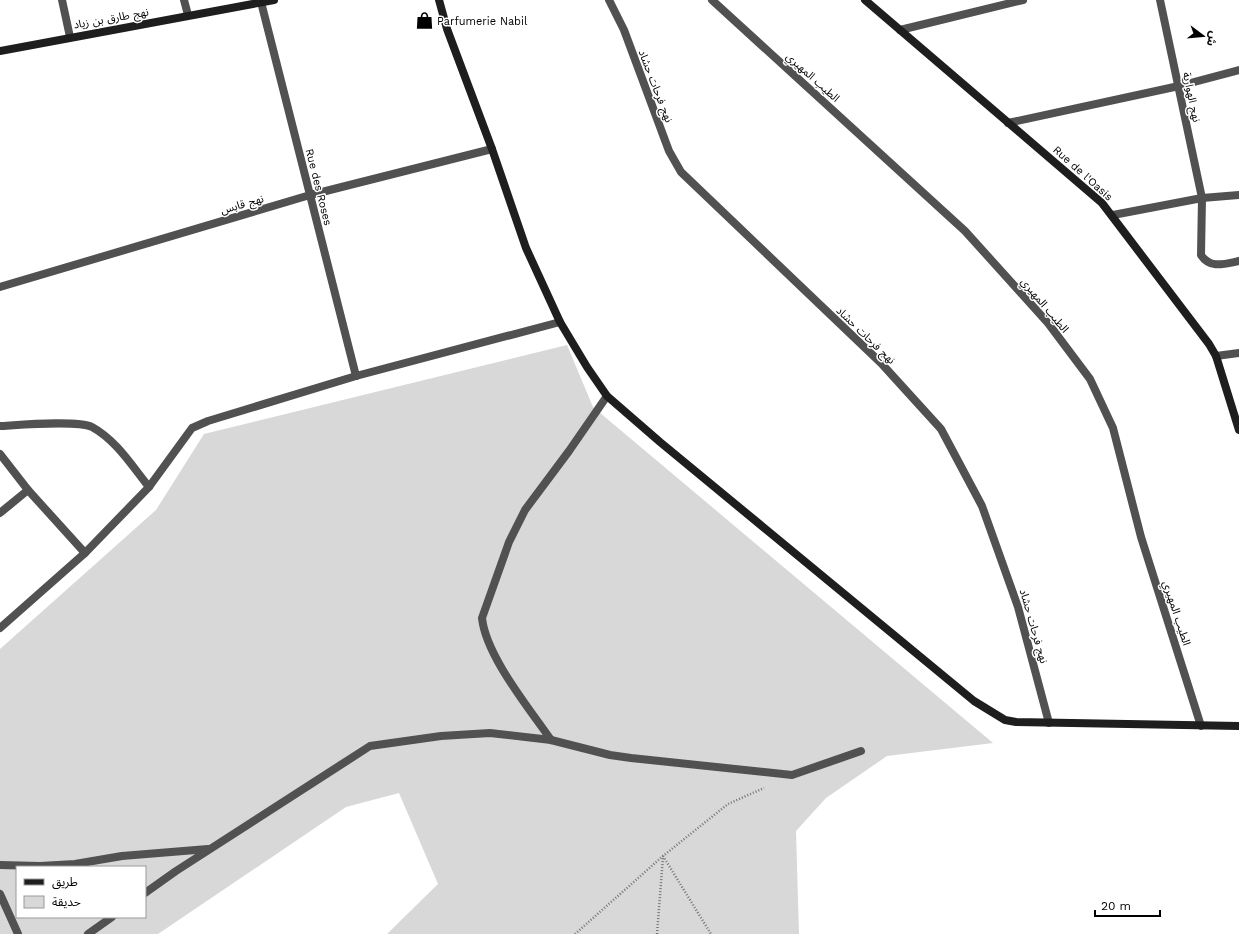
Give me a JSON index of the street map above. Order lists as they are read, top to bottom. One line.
{"streets":{"street":["نهج طارق بن زياد","الطيب المهيري","نهج فرحات حشاد","نهج الهوارية","Rue de l'Oasis","Rue des Roses","نهج قابس"]},"crossings":[["نهج طارق بن زياد","Rue des Roses"],["Rue des Roses","نهج قابس"]],"places":{"shop":["Parfumerie Nabil"]},"legend":["طريق","حديقة"],"scale_bar":"20 m","north":"right"}
